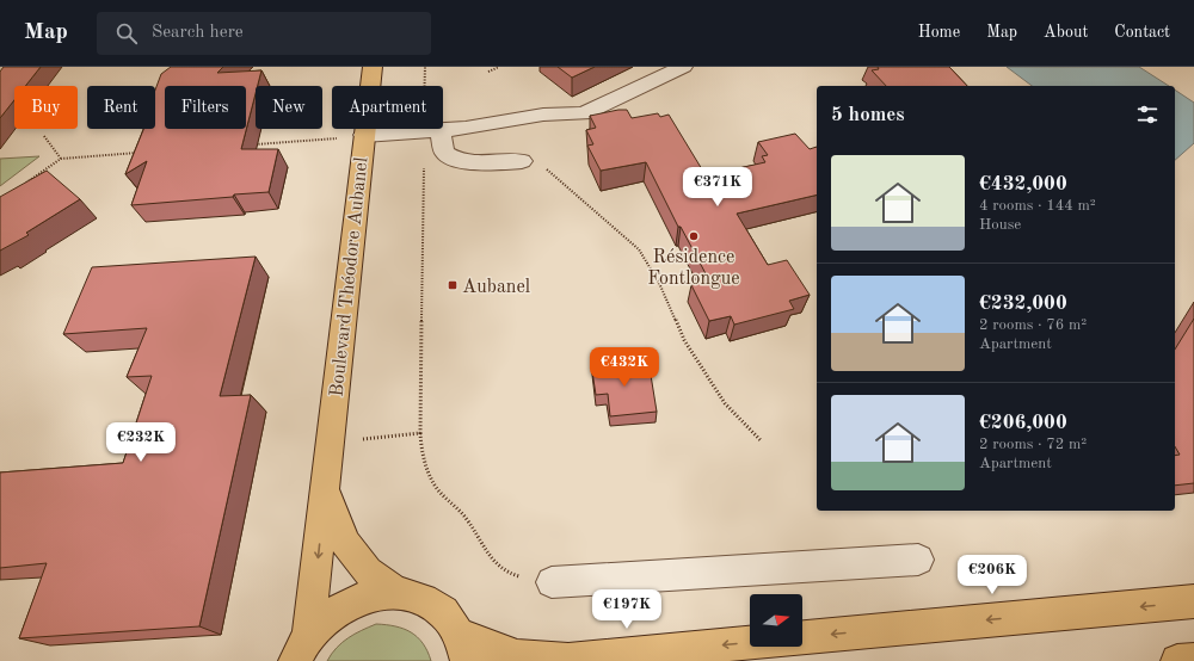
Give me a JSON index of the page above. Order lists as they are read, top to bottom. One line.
{"streets":{"main road":["Boulevard Théodore Aubanel"]},"places":{"other":["Résidence Fontlongue"],"transit":["Aubanel"]},"north":"right","page":{"header":"Map","search":"Search here","nav":["Home","Map","About","Contact"],"chip":["Buy","Rent","Filters","New","Apartment"],"heading":"5 homes","list":[{"name":"€432,000","note":"4 rooms · 144 m² · House"},{"name":"€232,000","note":"2 rooms · 76 m² · Apartment"},{"name":"€206,000","note":"2 rooms · 72 m² · Apartment"}],"price":["€371K","€432K","€232K","€206K","€197K"]}}
